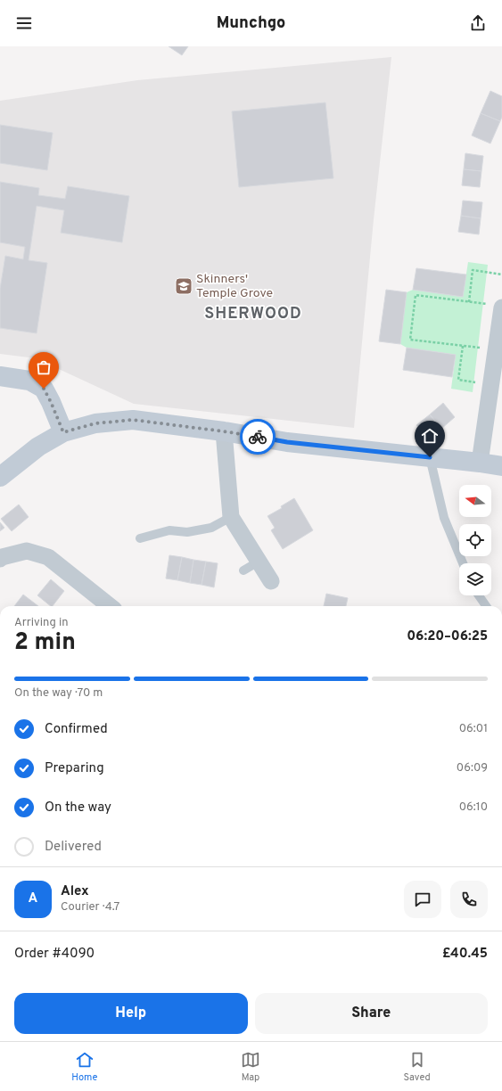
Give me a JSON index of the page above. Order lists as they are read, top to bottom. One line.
{"districts":["SHERWOOD"],"places":{"school or university":["Skinners' Temple Grove"]},"north":"left","page":{"header":"Munchgo","heading":["2 min","Arriving in","06:20–06:25"],"panel":["Alex","Courier · 4.7","Order #4090","£40.45"],"bar":"On the way · 70 m","list":[["Confirmed","06:01"],["Preparing","06:09"],["On the way","06:10"],"Delivered"],"round":"A","buttons":["Help","Share"],"tabs":["Home","Map","Saved"]}}
